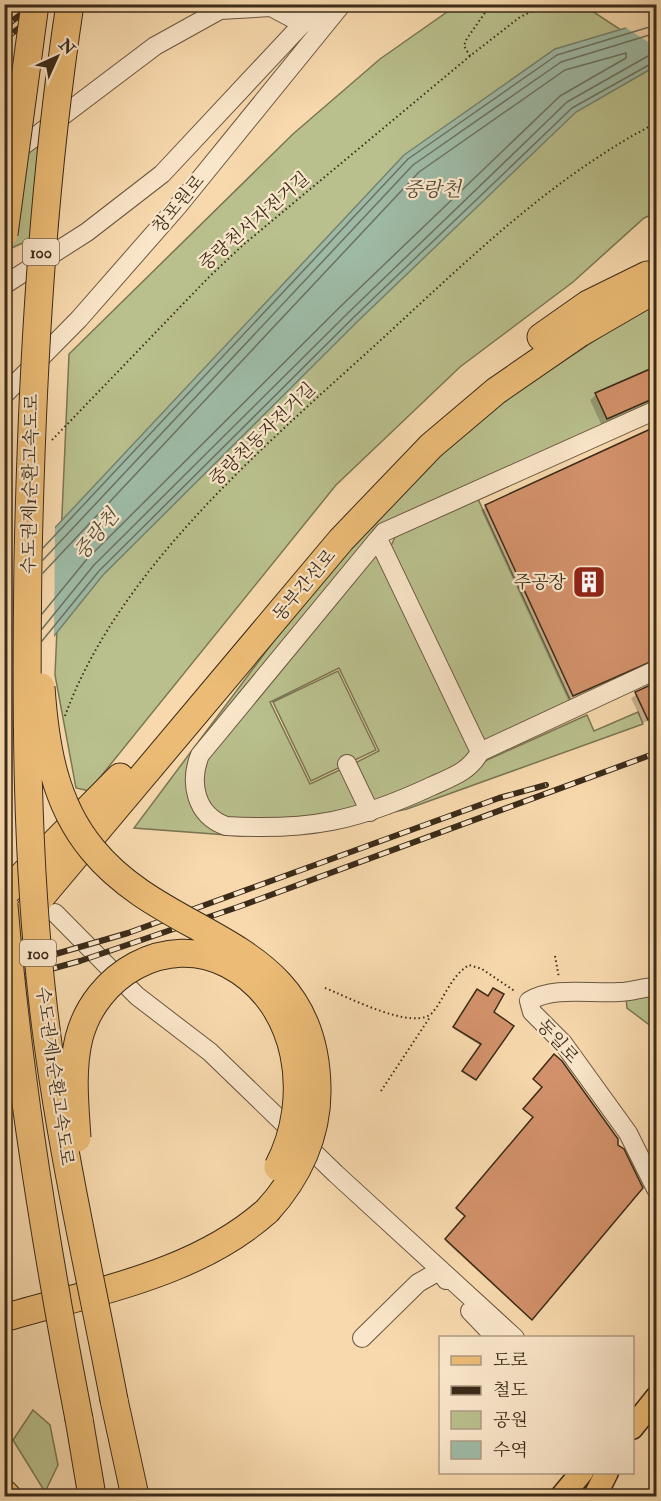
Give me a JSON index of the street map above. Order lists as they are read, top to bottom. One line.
{"streets":{"highway":["100","수도권제1순환고속도로","동부간선로"],"street":["창포원로","동일로"],"path":["중랑천서자전거길","중랑천동자전거길"]},"water":["중랑천"],"places":{"building":["주공장"]},"legend":["도로","철도","공원","수역"],"north":"top right"}
